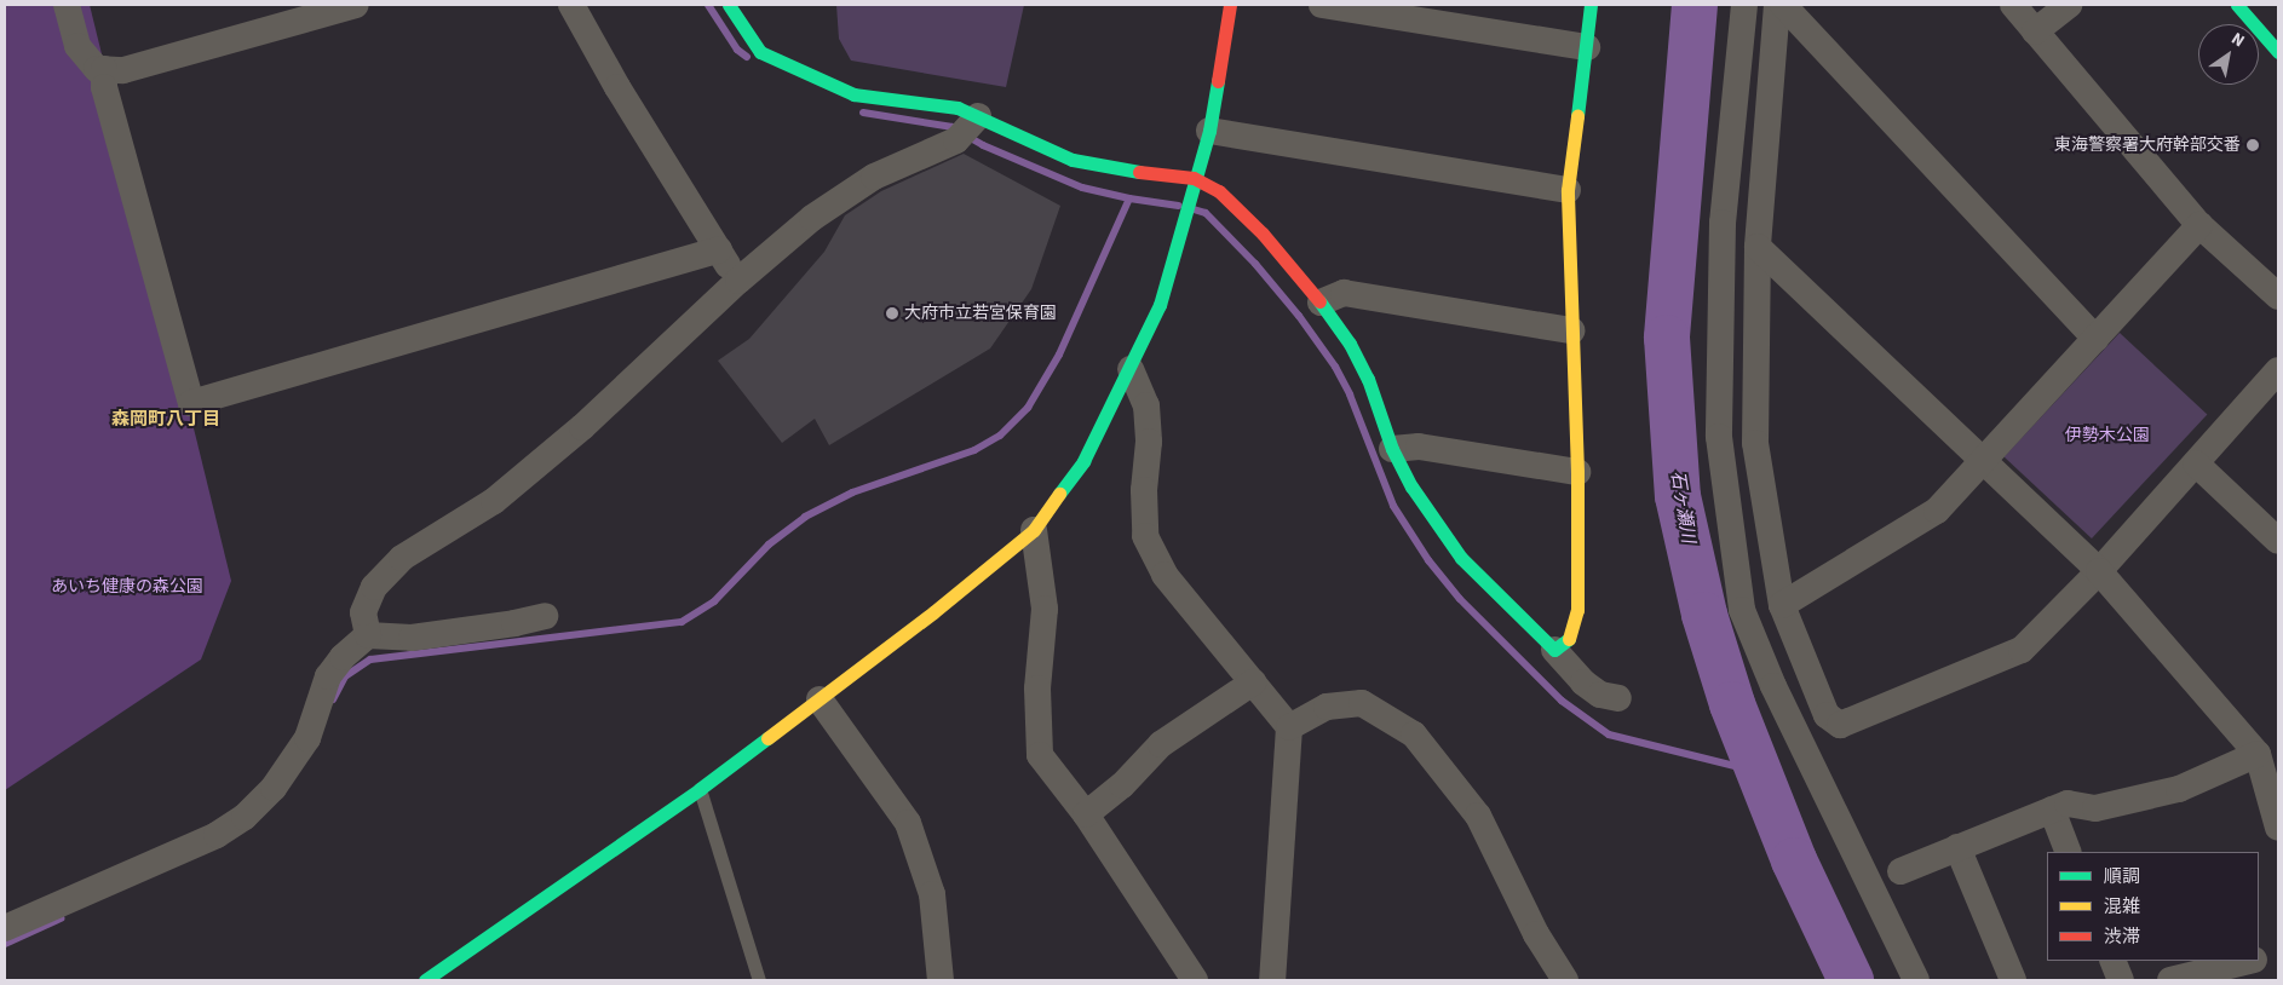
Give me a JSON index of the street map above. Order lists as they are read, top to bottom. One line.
{"districts":["森岡町八丁目"],"water":["石ヶ瀬川"],"parks":["伊勢木公園","あいち健康の森公園"],"places":["東海警察署大府幹部交番","大府市立若宮保育園"],"legend":["順調","混雑","渋滞"],"north":"top right"}
